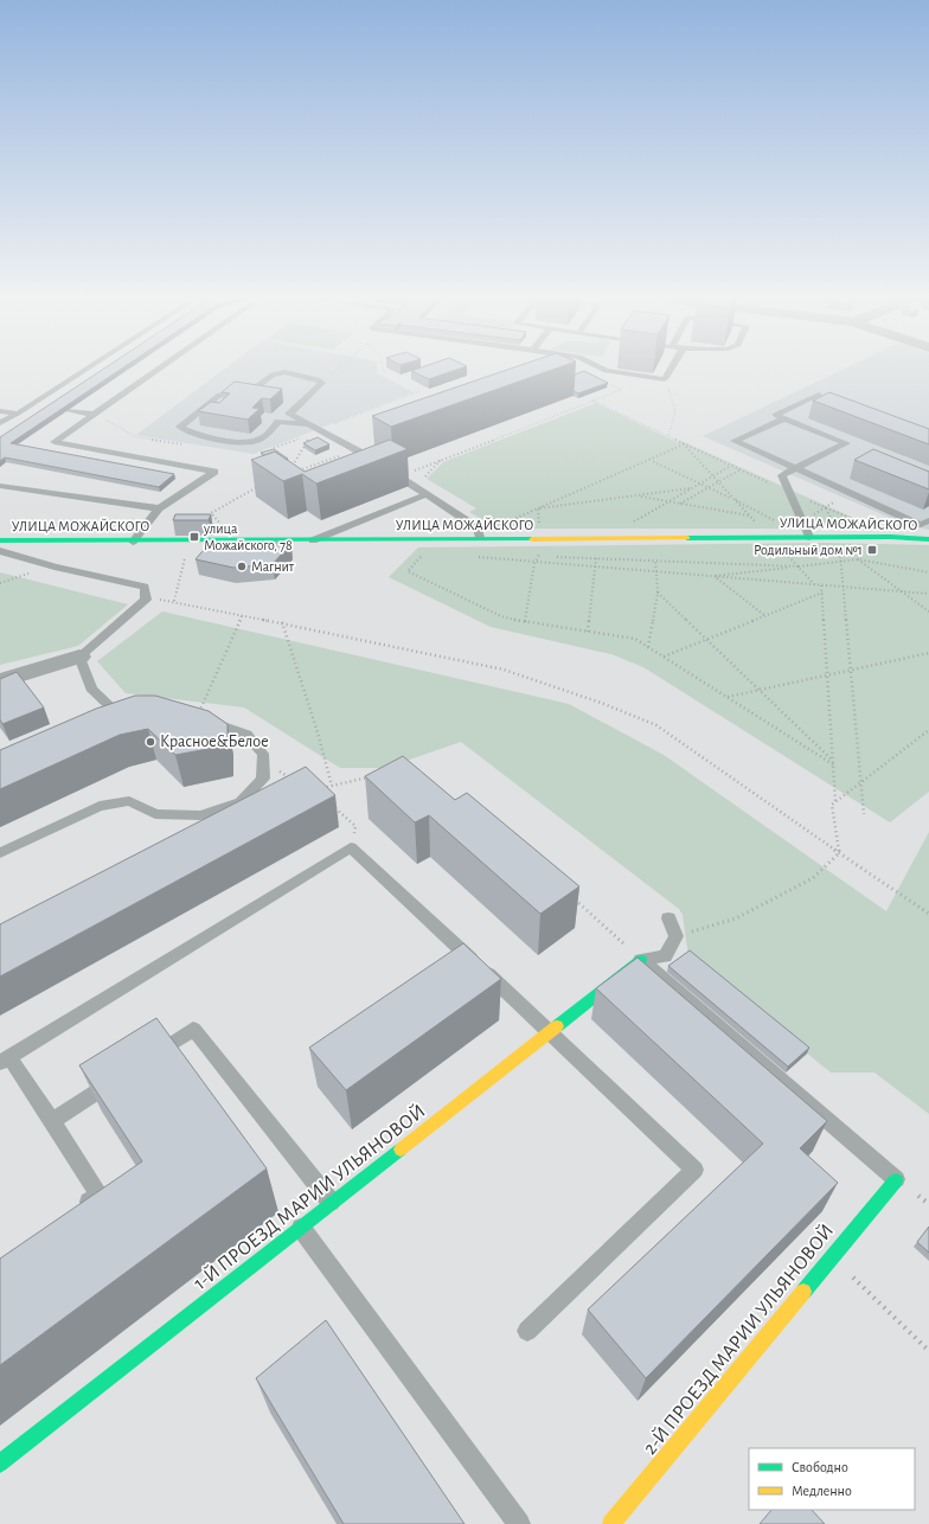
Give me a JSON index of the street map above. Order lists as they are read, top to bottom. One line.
{"streets":{"main road":["УЛИЦА МОЖАЙСКОГО","1-Й ПРОЕЗД МАРИИ УЛЬЯНОВОЙ","2-Й ПРОЕЗД МАРИИ УЛЬЯНОВОЙ"]},"places":{"transit":["улица Можайского, 78","Родильный дом №1"],"other":["Магнит","Красное&Белое"]},"legend":["Свободно","Медленно"]}
